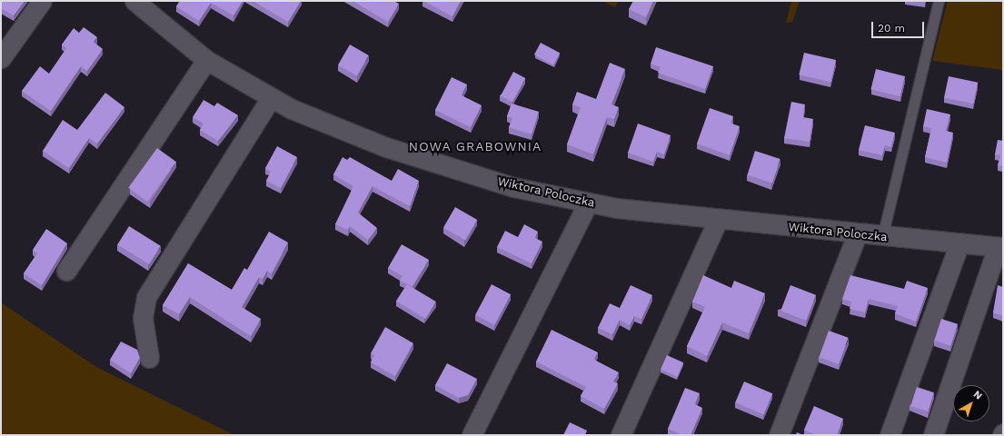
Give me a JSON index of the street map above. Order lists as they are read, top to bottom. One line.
{"streets":{"street":["Wiktora Poloczka"]},"districts":["NOWA GRABOWNIA"],"scale_bar":"20 m","north":"top right"}
